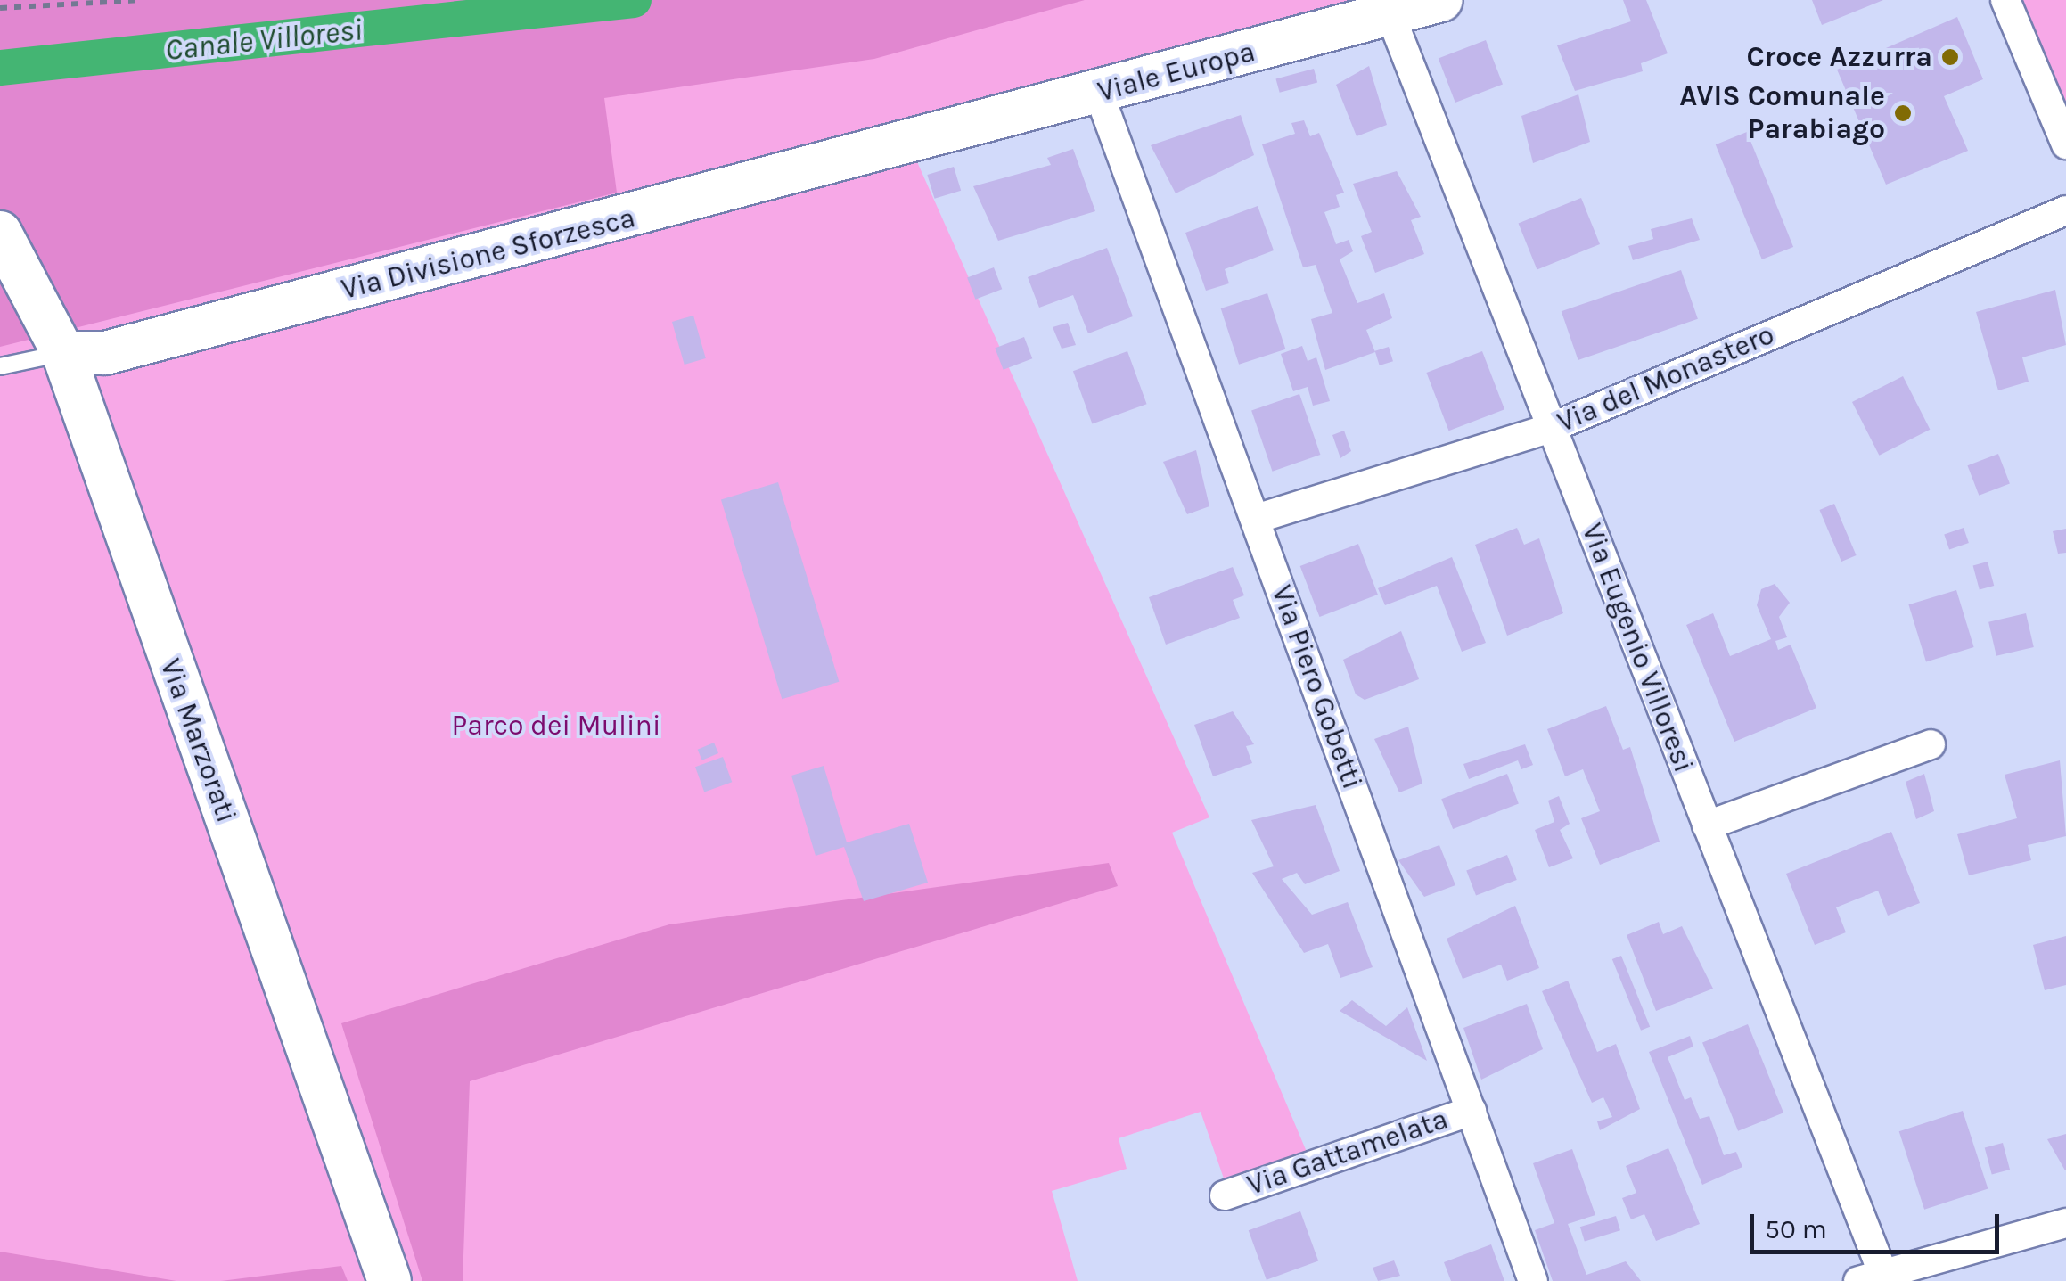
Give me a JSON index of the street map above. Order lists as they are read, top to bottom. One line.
{"streets":{"street":["Viale Europa","Via Divisione Sforzesca","Via del Monastero","Via Eugenio Villoresi","Via Piero Gobetti","Via Marzorati","Via Gattamelata"]},"crossings":[["Viale Europa","Via Divisione Sforzesca"],["Viale Europa","Via Eugenio Villoresi"],["Viale Europa","Via Piero Gobetti"],["Via Divisione Sforzesca","Via Marzorati"],["Via del Monastero","Via Eugenio Villoresi"],["Via del Monastero","Via Piero Gobetti"],["Via Piero Gobetti","Via Gattamelata"]],"water":["Canale Villoresi"],"parks":["Parco dei Mulini"],"places":["Croce Azzurra","AVIS Comunale Parabiago"],"scale_bar":"50 m"}
